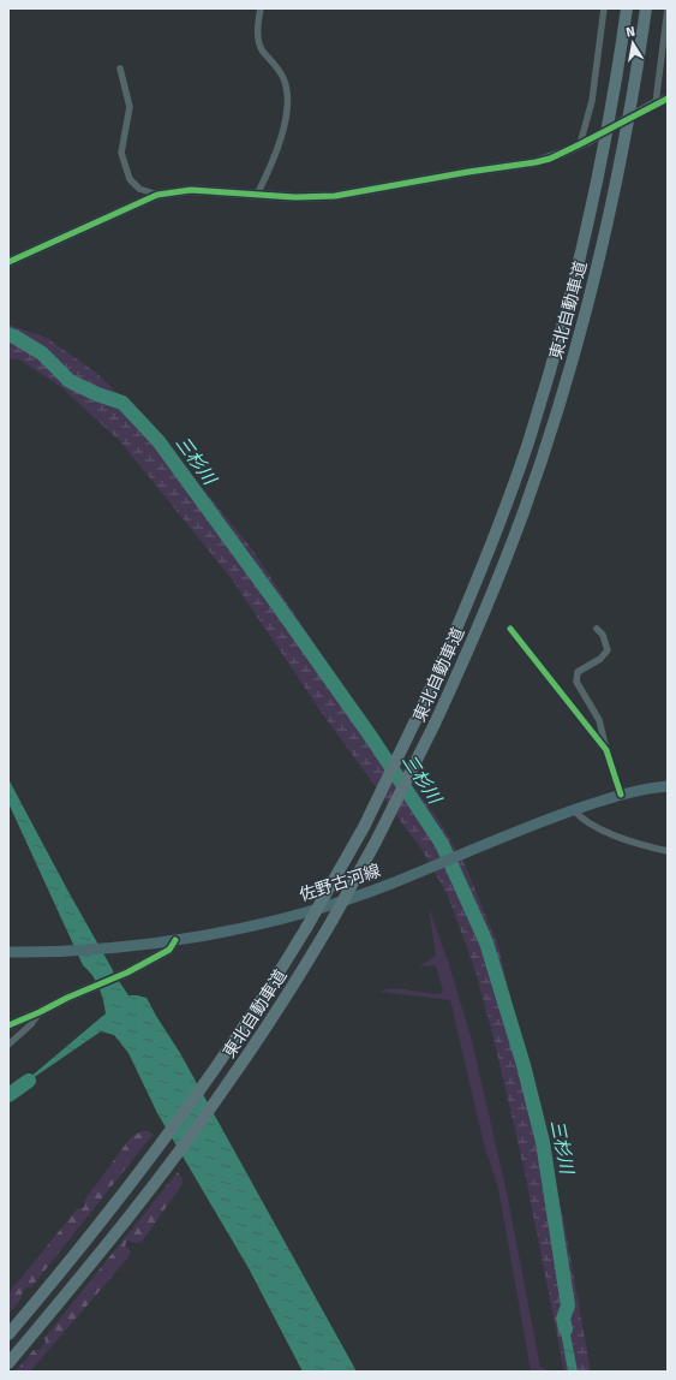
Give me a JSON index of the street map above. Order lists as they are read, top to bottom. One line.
{"streets":{"highway":["東北自動車道"],"main road":["佐野古河線"]},"water":["三杉川"],"north":"top"}
